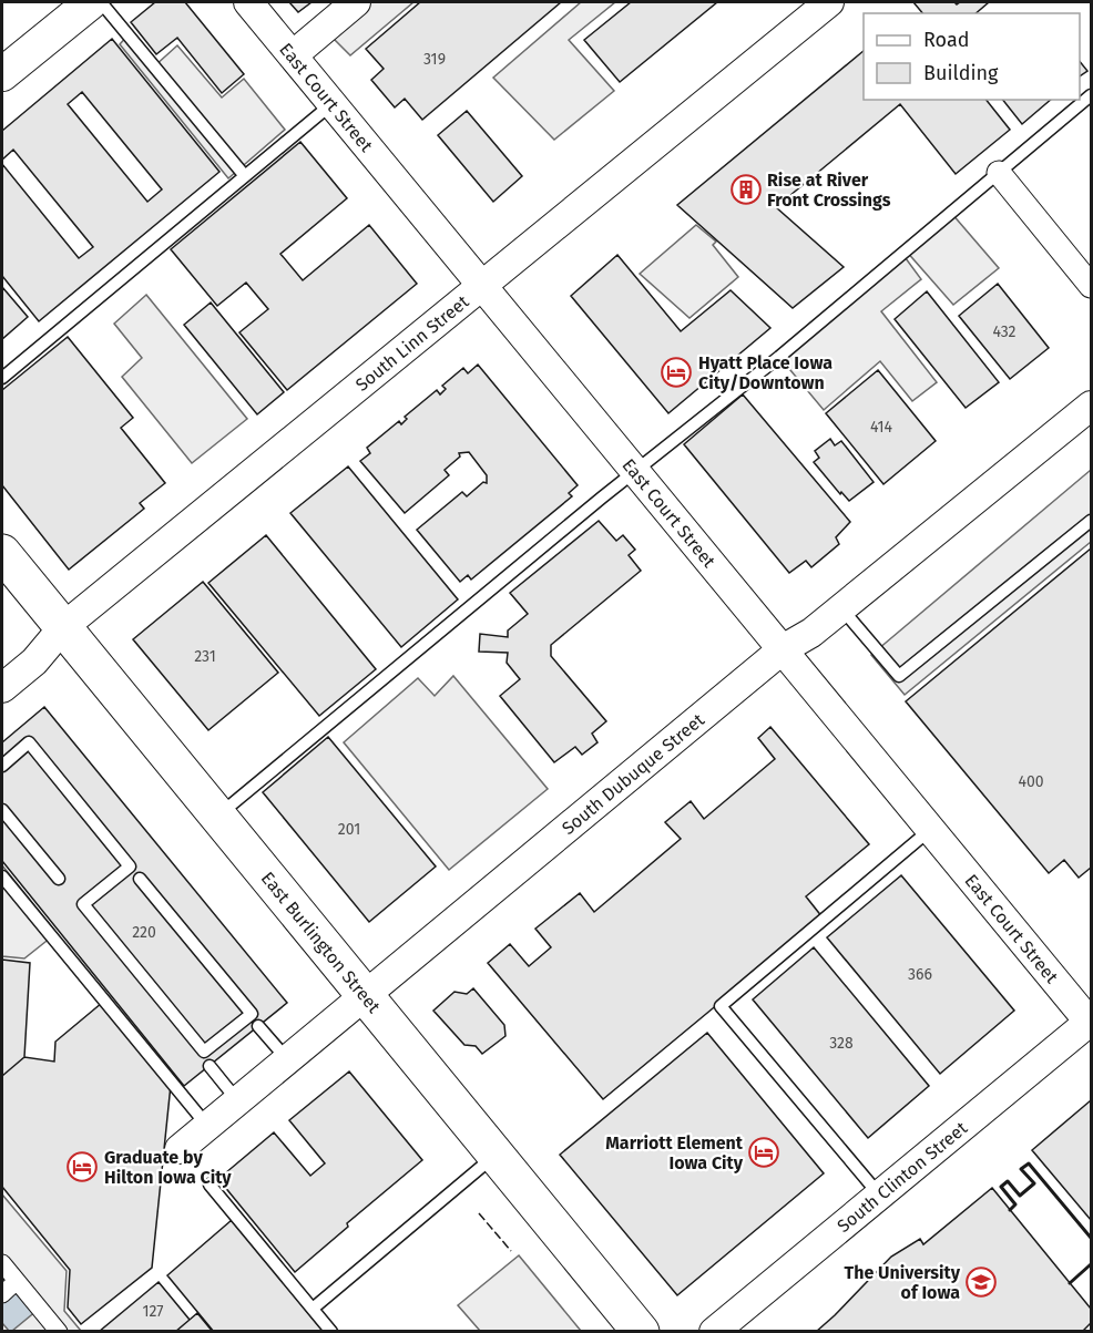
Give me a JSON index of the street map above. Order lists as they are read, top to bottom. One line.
{"streets":{"main road":["East Burlington Street"],"street":["East Court Street","South Linn Street","South Dubuque Street","South Clinton Street"]},"crossings":[["East Court Street","South Linn Street"],["East Court Street","South Dubuque Street"],["East Court Street","South Clinton Street"],["South Linn Street","East Burlington Street"],["South Dubuque Street","East Burlington Street"]],"places":{"building":["Rise at River Front Crossings"],"hotel":["Hyatt Place Iowa City/Downtown","Marriott Element Iowa City","Graduate by Hilton Iowa City"],"school or university":["The University of Iowa"]},"house_numbers":["319","432","414","231","400","201","220","366","328","127"],"legend":["Road","Building"]}
